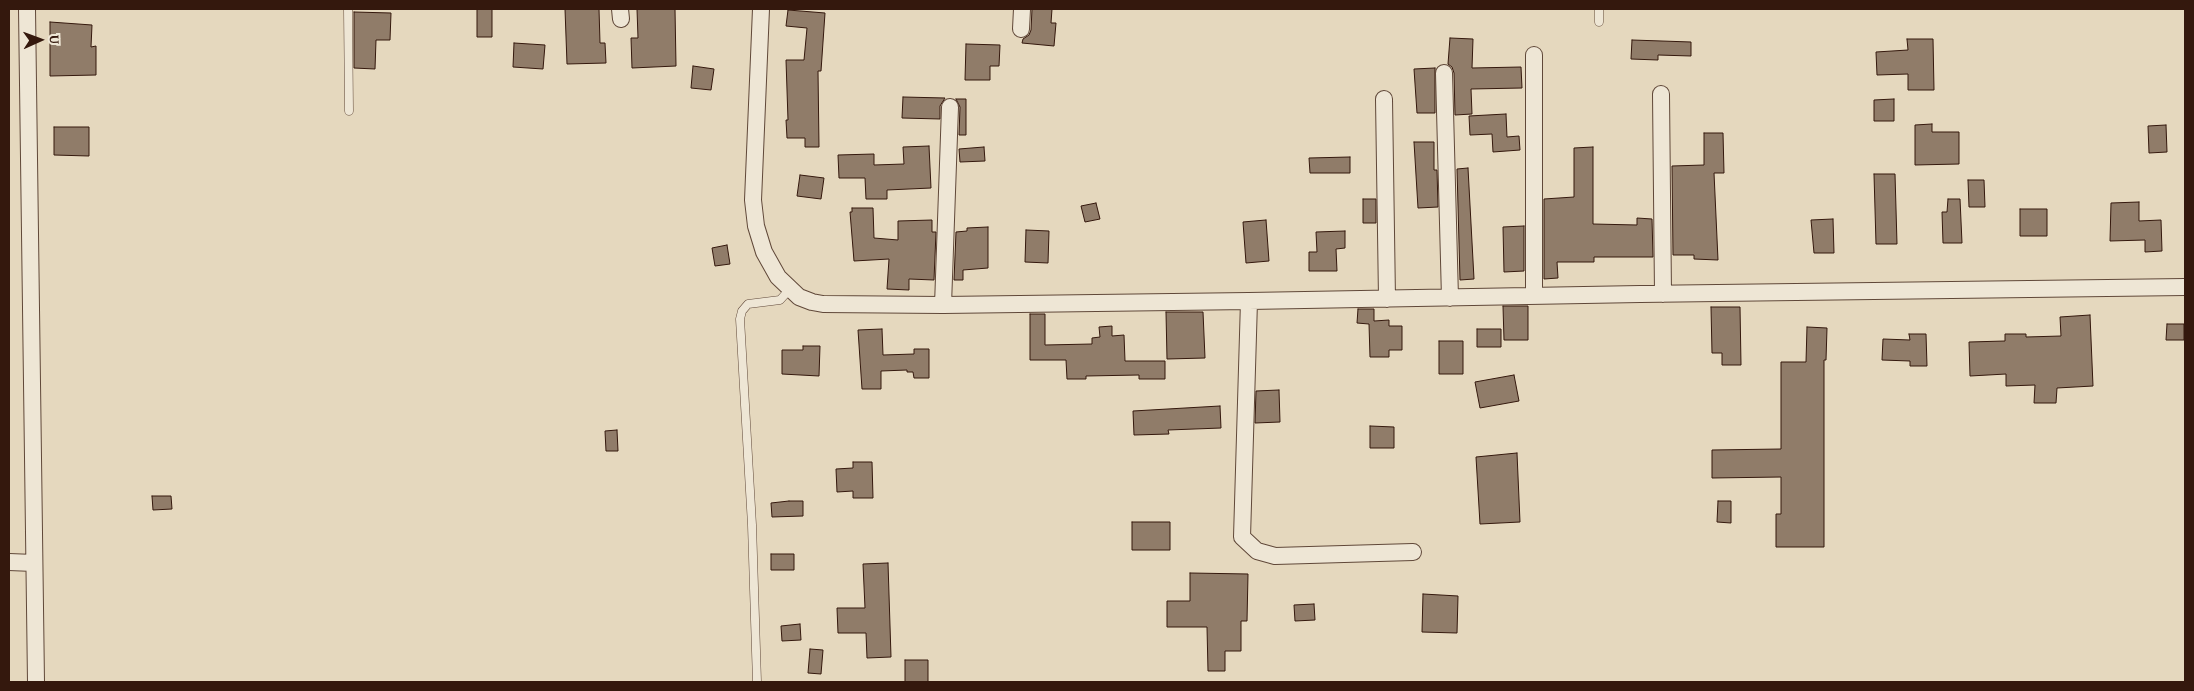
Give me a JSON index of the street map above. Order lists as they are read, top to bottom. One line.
{"north":"right"}
